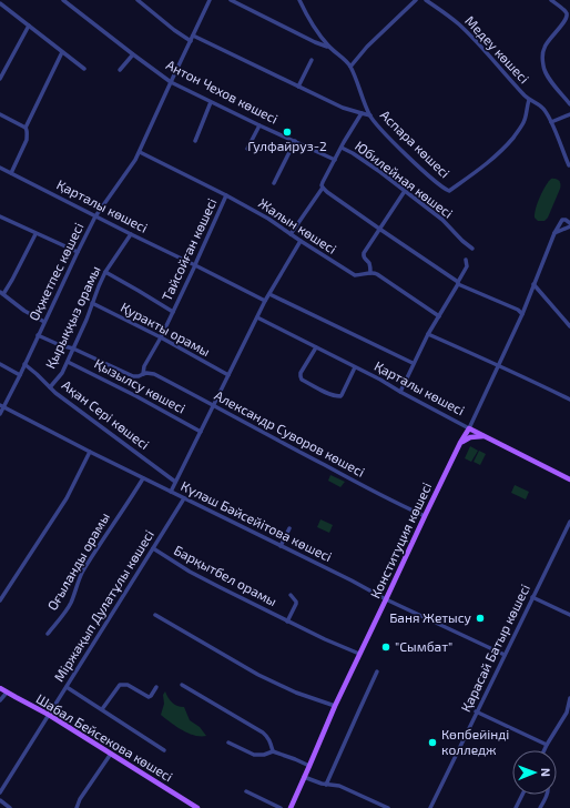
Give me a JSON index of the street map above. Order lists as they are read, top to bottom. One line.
{"streets":{"main road":["Қарталы көшесі","Конституция көшесі","Шабал Бейсекова көшесі"],"street":["Медеу көшесі","Антон Чехов көшесі","Аспара көшесі","Юбилейная көшесі","Жалын көшесі","Тайсойған көшесі","Оқжетпес көшесі","Қырыққыз орамы","Қуракты орамы","Қызылсу көшесі","Ақан Сері көшесі","Александр Суворов көшесі","Күләш Бәйсейітова көшесі","Оғыланды орамы","Барқытбел орамы","Міржақып Дулатұлы көшесі","Қарасай Батыр көшесі"]},"crossings":[["Медеу көшесі","Аспара көшесі"],["Антон Чехов көшесі","Оқжетпес көшесі"],["Қарталы көшесі","Тайсойған көшесі"],["Қарталы көшесі","Оқжетпес көшесі"],["Қарталы көшесі","Қырыққыз орамы"],["Қарталы көшесі","Конституция көшесі"],["Жалын көшесі","Тайсойған көшесі"],["Жалын көшесі","Оқжетпес көшесі"],["Тайсойған көшесі","Қырыққыз орамы"],["Тайсойған көшесі","Қуракты орамы"],["Тайсойған көшесі","Александр Суворов көшесі"],["Оқжетпес көшесі","Ақан Сері көшесі"],["Оқжетпес көшесі","Александр Суворов көшесі"],["Оқжетпес көшесі","Күләш Бәйсейітова көшесі"],["Қырыққыз орамы","Қуракты орамы"],["Қырыққыз орамы","Қызылсу көшесі"],["Қырыққыз орамы","Ақан Сері көшесі"],["Қырыққыз орамы","Александр Суворов көшесі"],["Александр Суворов көшесі","Конституция көшесі"],["Күләш Бәйсейітова көшесі","Конституция көшесі"],["Күләш Бәйсейітова көшесі","Оғыланды орамы"],["Күләш Бәйсейітова көшесі","Міржақып Дулатұлы көшесі"],["Күләш Бәйсейітова көшесі","Қарасай Батыр көшесі"],["Конституция көшесі","Барқытбел орамы"],["Барқытбел орамы","Міржақып Дулатұлы көшесі"],["Міржақып Дулатұлы көшесі","Шабал Бейсекова көшесі"]],"places":["Гулфайруз-2","Баня Жетысу","\"Сымбат\"","Көпбейінді колледж"],"north":"right"}
